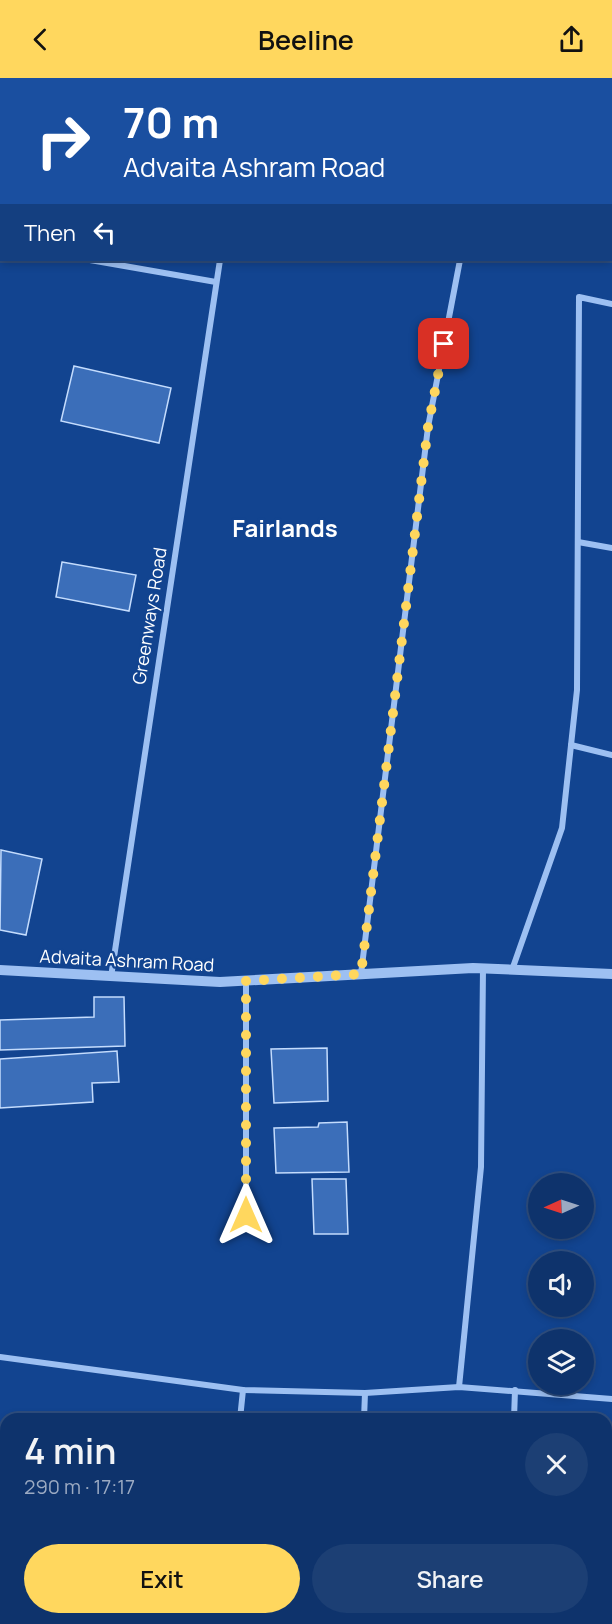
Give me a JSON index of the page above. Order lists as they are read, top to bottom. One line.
{"streets":{"street":["Greenways Road","Advaita Ashram Road"]},"crossings":[["Greenways Road","Advaita Ashram Road"]],"districts":["Fairlands"],"north":"left","page":{"header":"Beeline","turn":["70 m","Advaita Ashram Road"],"then":"Then","heading":["4 min","290 m · 17:17"],"buttons":["Exit","Share"]}}
